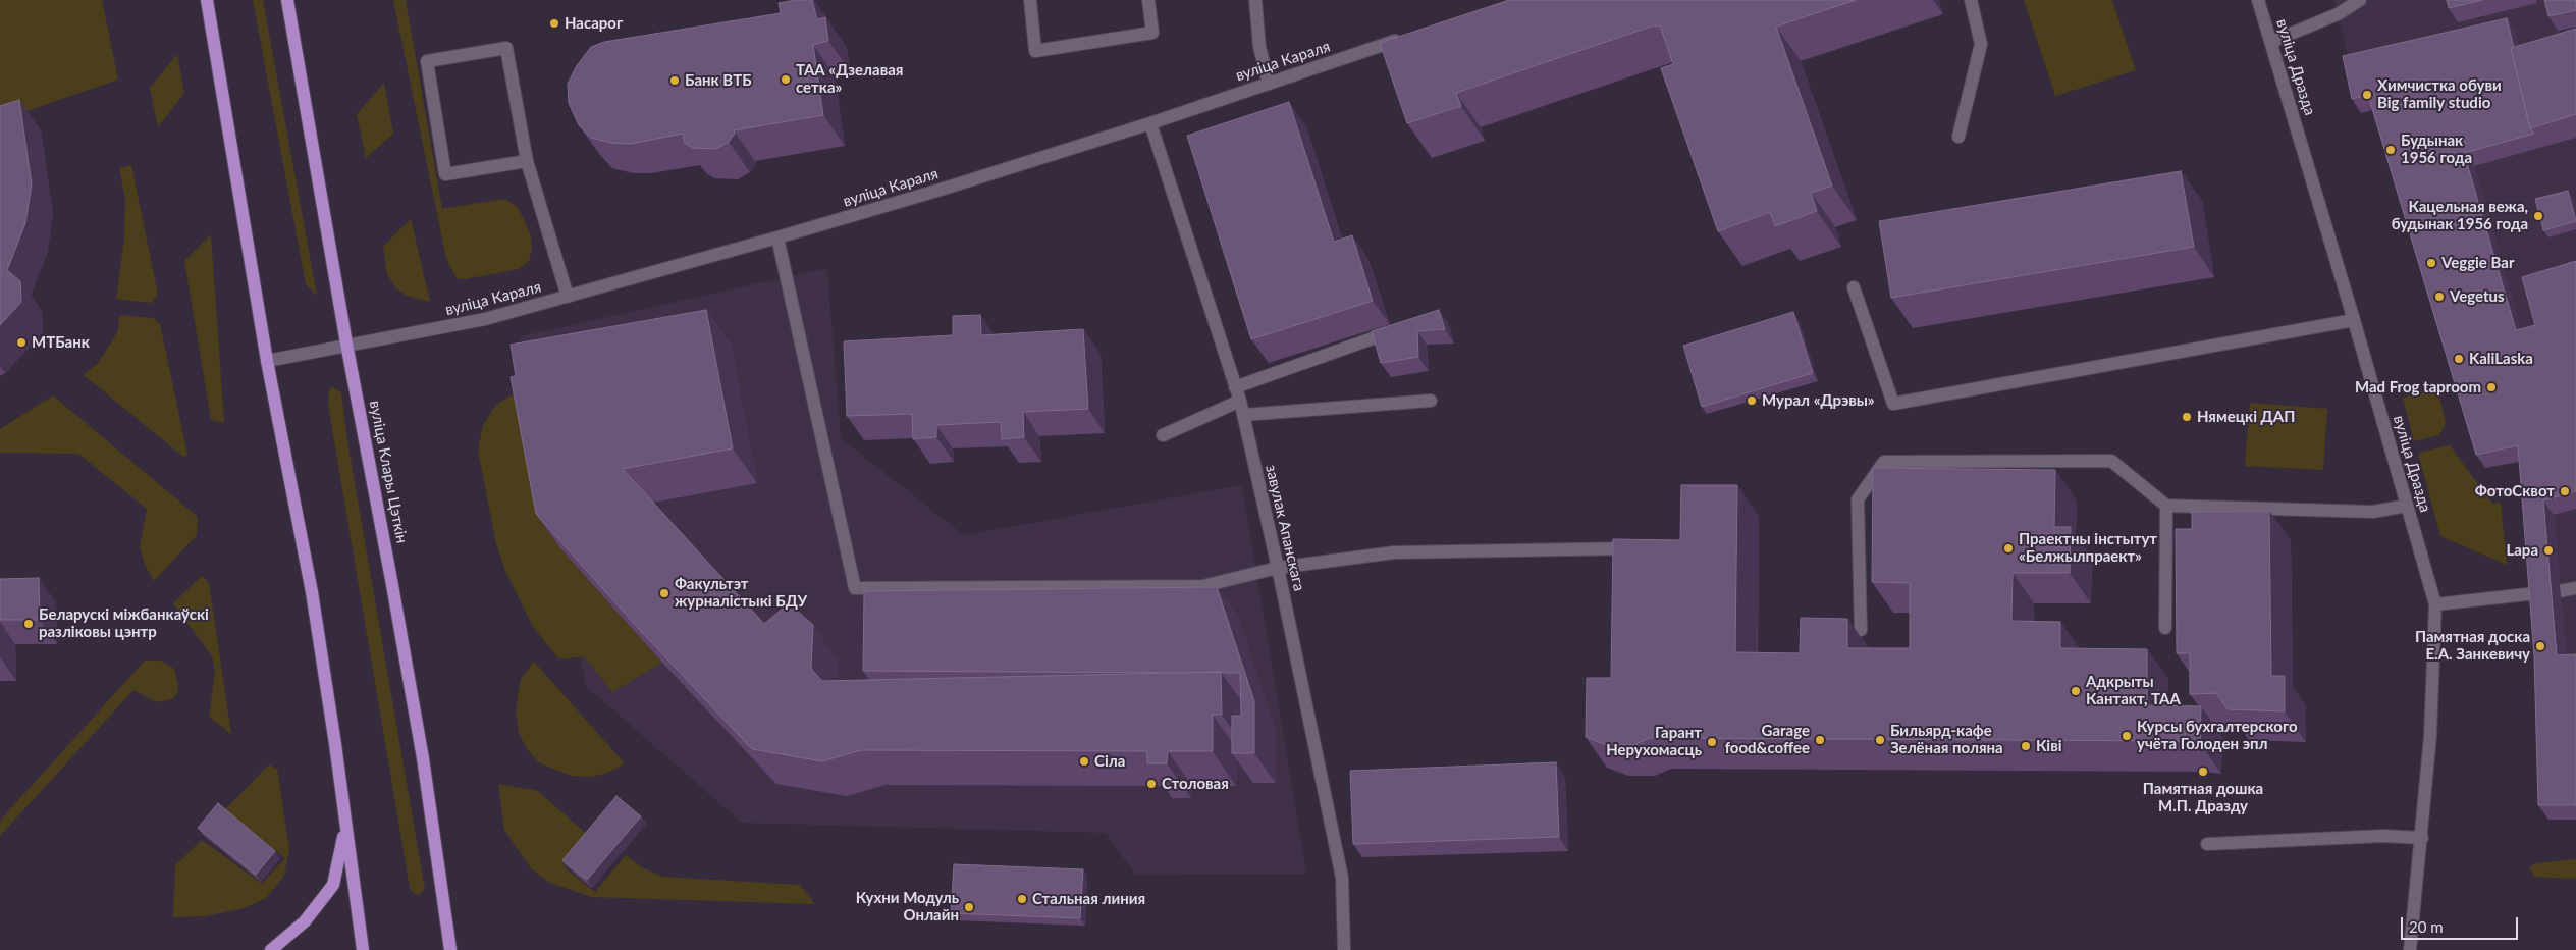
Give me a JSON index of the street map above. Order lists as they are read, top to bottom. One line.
{"streets":{"main road":["вуліца Клары Цэткін"],"street":["вуліца Караля","вуліца Дразда","завулак Апанскага"]},"crossings":[["вуліца Караля","вуліца Клары Цэткін"],["вуліца Караля","завулак Апанскага"]],"places":["Насарог","ТАА «Дзелавая сетка»","Банк ВТБ","Химчистка обуви Big family studio","Будынак 1956 года","Кацельная вежа, будынак 1956 года","Veggie Bar","Vegetus","МТБанк","KaliLaska","Mad Frog taproom","Мурал «Дрэвы»","Нямецкі ДАП","ФотоСквот","Праектны інстытут «Белжылпраект»","Lapa","Факультэт журналістыкі БДУ","Беларускі міжбанкаўскі разліковы цэнтр","Памятная доска Е.А. Занкевичу","Адкрыты Кантакт, ТАА","Курсы бухгалтерского учёта Голоден эпл","Garage food&coffee","Бильярд-кафе Зелёная поляна","Гарант Нерухомасць","Ківі","Сіла","Памятная дошка М.П. Дразду","Столовая","Стальная линия","Кухни Модуль Онлайн"],"scale_bar":"20 m"}
